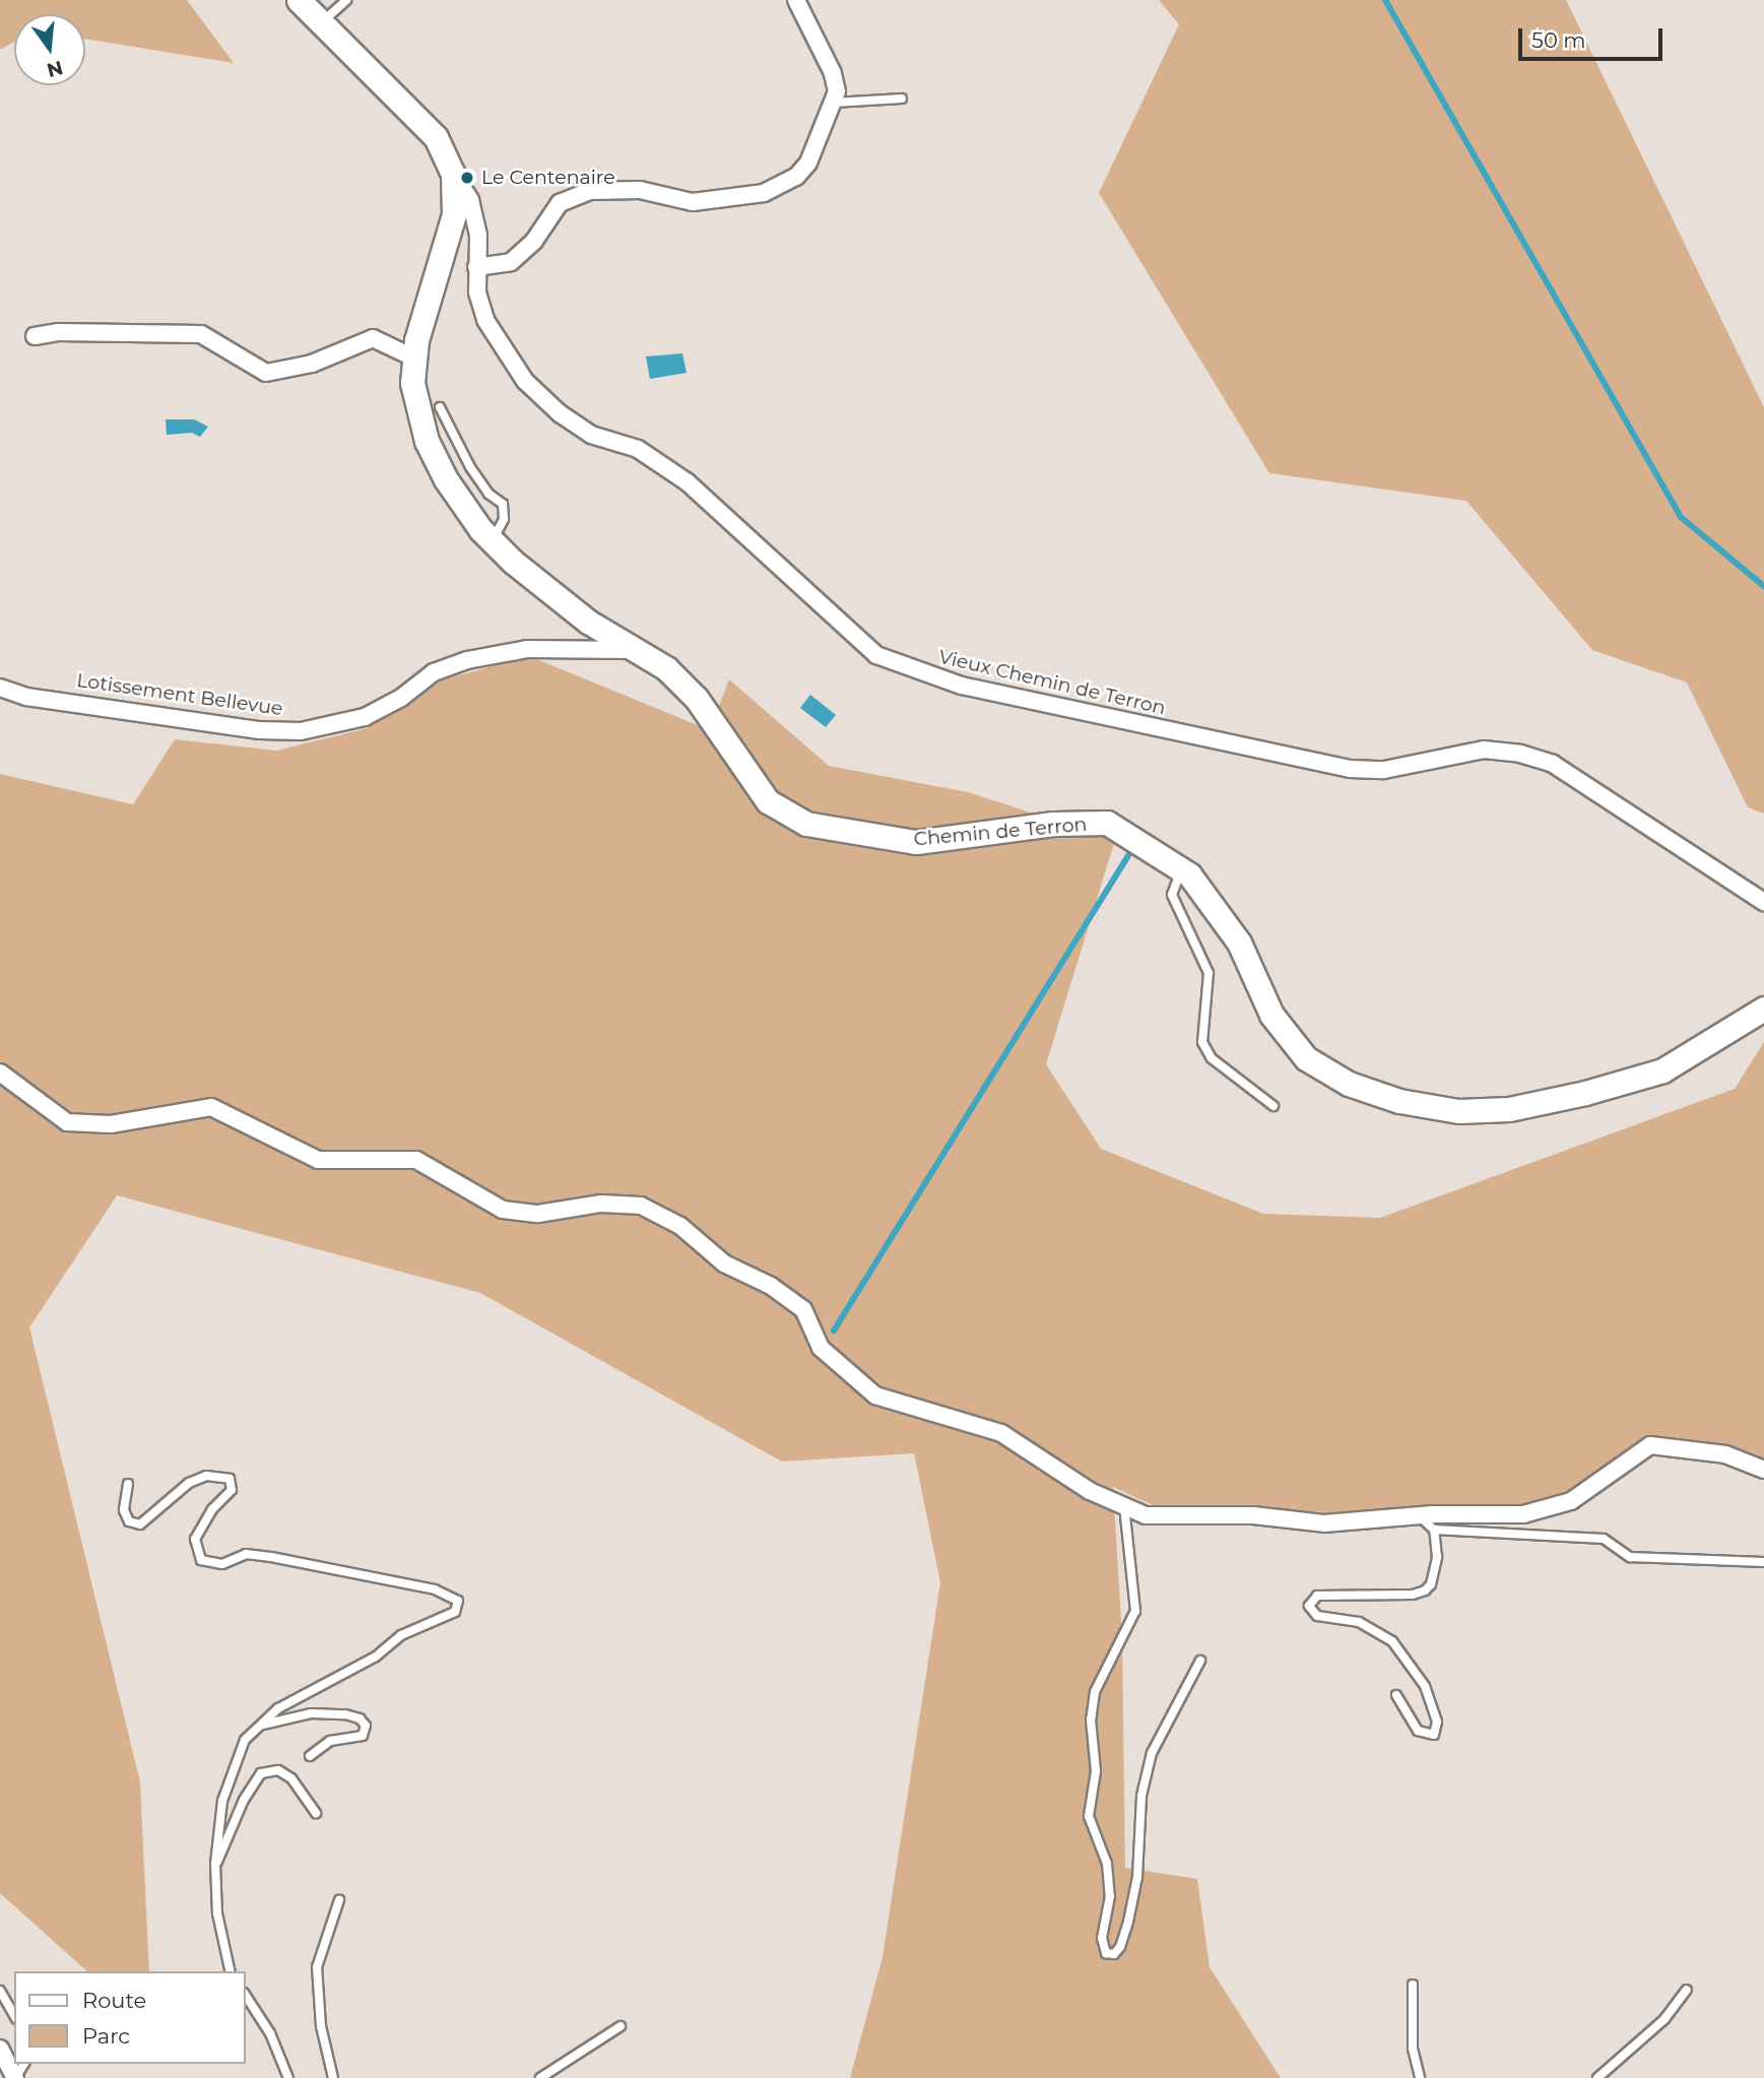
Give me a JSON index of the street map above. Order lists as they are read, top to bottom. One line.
{"streets":{"street":["Vieux Chemin de Terron","Lotissement Bellevue","Chemin de Terron"]},"crossings":[["Vieux Chemin de Terron","Chemin de Terron"],["Lotissement Bellevue","Chemin de Terron"]],"places":["Le Centenaire"],"legend":["Route","Parc"],"scale_bar":"50 m","north":"bottom"}
